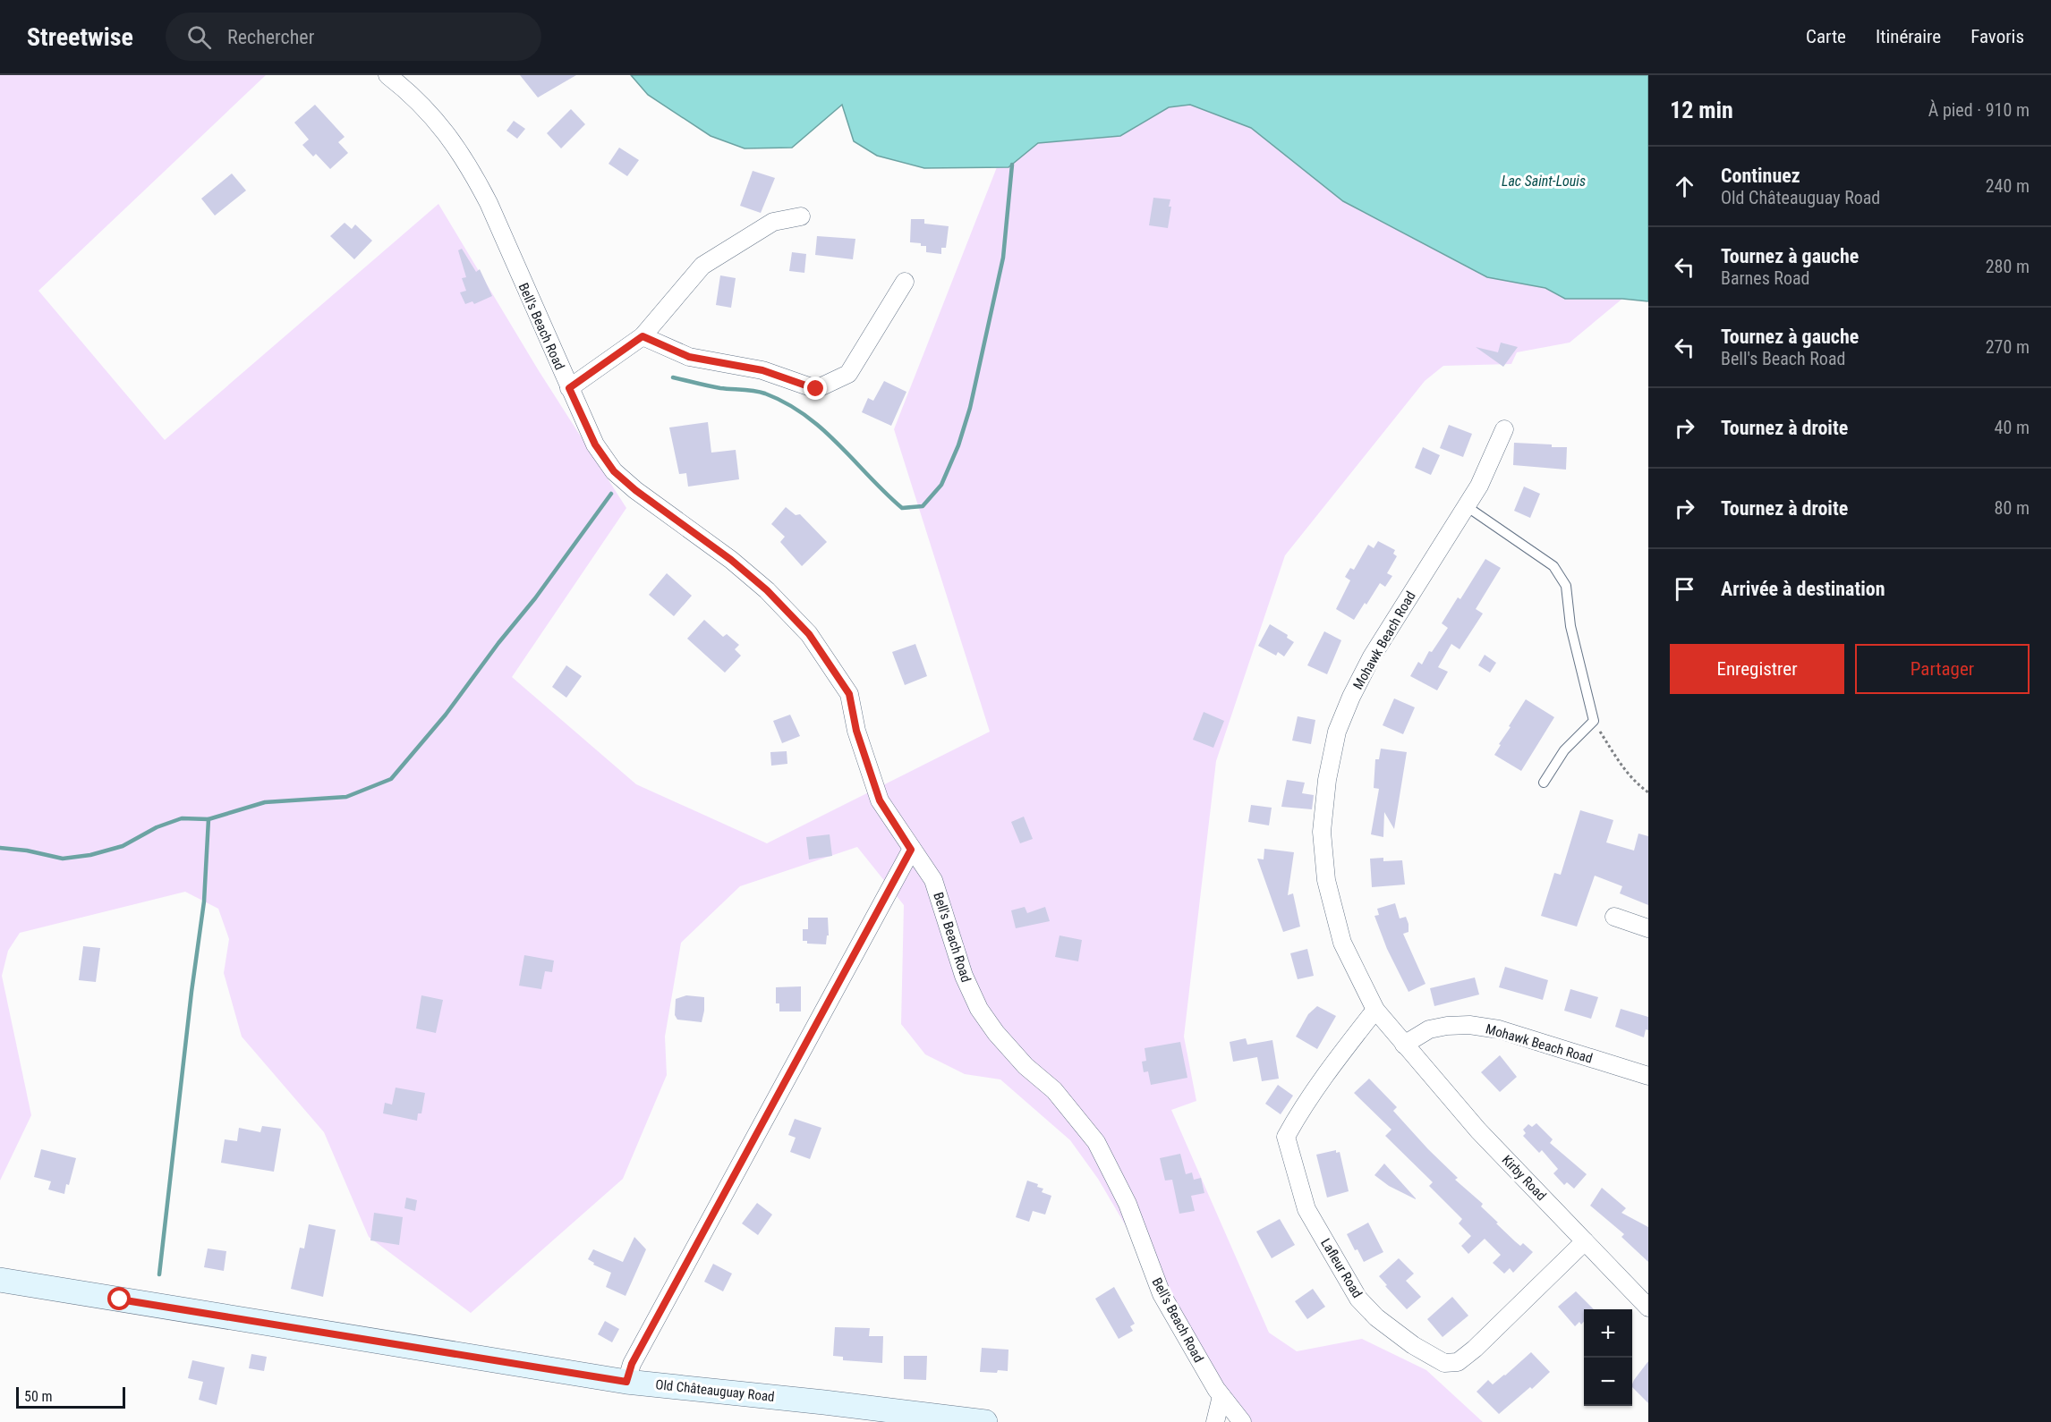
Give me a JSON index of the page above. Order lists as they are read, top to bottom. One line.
{"streets":{"street":["Bell's Beach Road","Mohawk Beach Road","Kirby Road","Lafleur Road","Old Châteauguay Road"]},"crossings":[["Mohawk Beach Road","Kirby Road"],["Mohawk Beach Road","Lafleur Road"],["Kirby Road","Lafleur Road"]],"water":["Lac Saint-Louis"],"scale_bar":"50 m","page":{"header":"Streetwise","search":"Rechercher","nav":["Carte","Itinéraire","Favoris"],"heading":["12 min","À pied · 910 m"],"list":[["Continuez","Old Châteauguay Road","240 m"],["Tournez à gauche","Barnes Road","280 m"],["Tournez à gauche","Bell's Beach Road","270 m"],["Tournez à droite","40 m"],["Tournez à droite","80 m"],"Arrivée à destination"],"buttons":["Enregistrer","Partager"],"map_buttons":["+","−"],"scale":"50 m"}}
